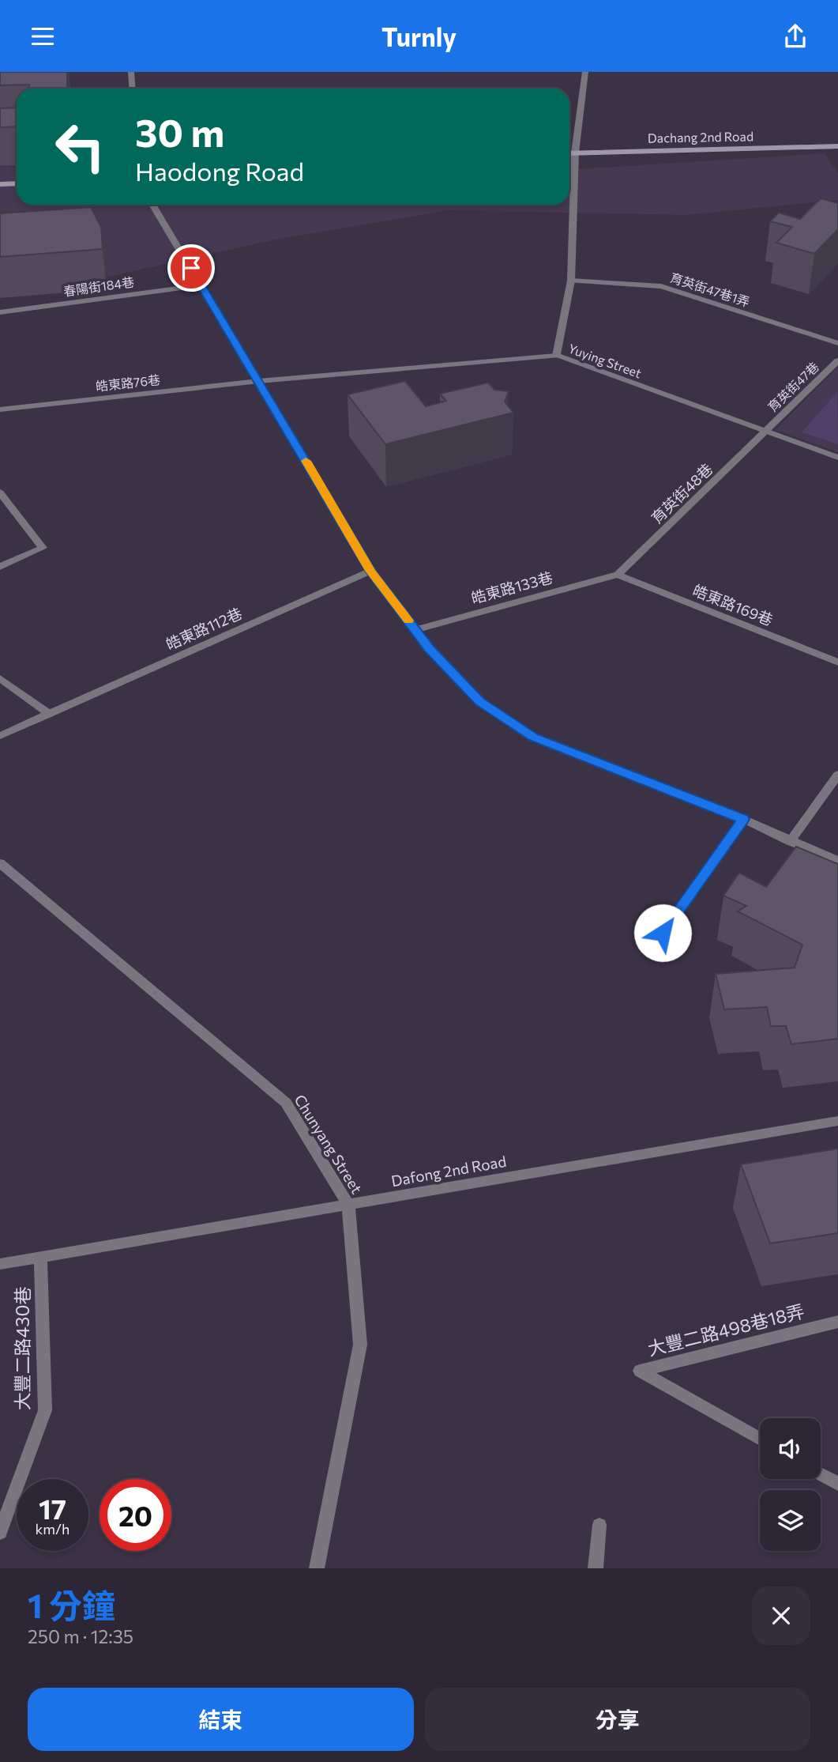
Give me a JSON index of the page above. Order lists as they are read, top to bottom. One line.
{"streets":{"street":["Dachang 2nd Road","春陽街184巷","育英街47巷1弄","Yuying Street","皓東路76巷","育英街47巷","育英街48巷","皓東路133巷","皓東路169巷","皓東路112巷","Chunyang Street","Dafong 2nd Road","大豐二路498巷18弄","大豐二路430巷"]},"crossings":[["Dachang 2nd Road","Yuying Street"],["育英街47巷1弄","Yuying Street"],["Yuying Street","皓東路76巷"],["Yuying Street","育英街47巷"],["Yuying Street","育英街48巷"],["育英街47巷","育英街48巷"],["育英街48巷","皓東路133巷"],["育英街48巷","皓東路169巷"],["皓東路133巷","皓東路169巷"],["Chunyang Street","Dafong 2nd Road"],["Dafong 2nd Road","大豐二路430巷"]],"page":{"header":"Turnly","turn":["30 m","Haodong Road"],"speed":"17 km/h","limit":"20","heading":["1 分鐘","250 m · 12:35"],"buttons":["結束","分享"]}}
